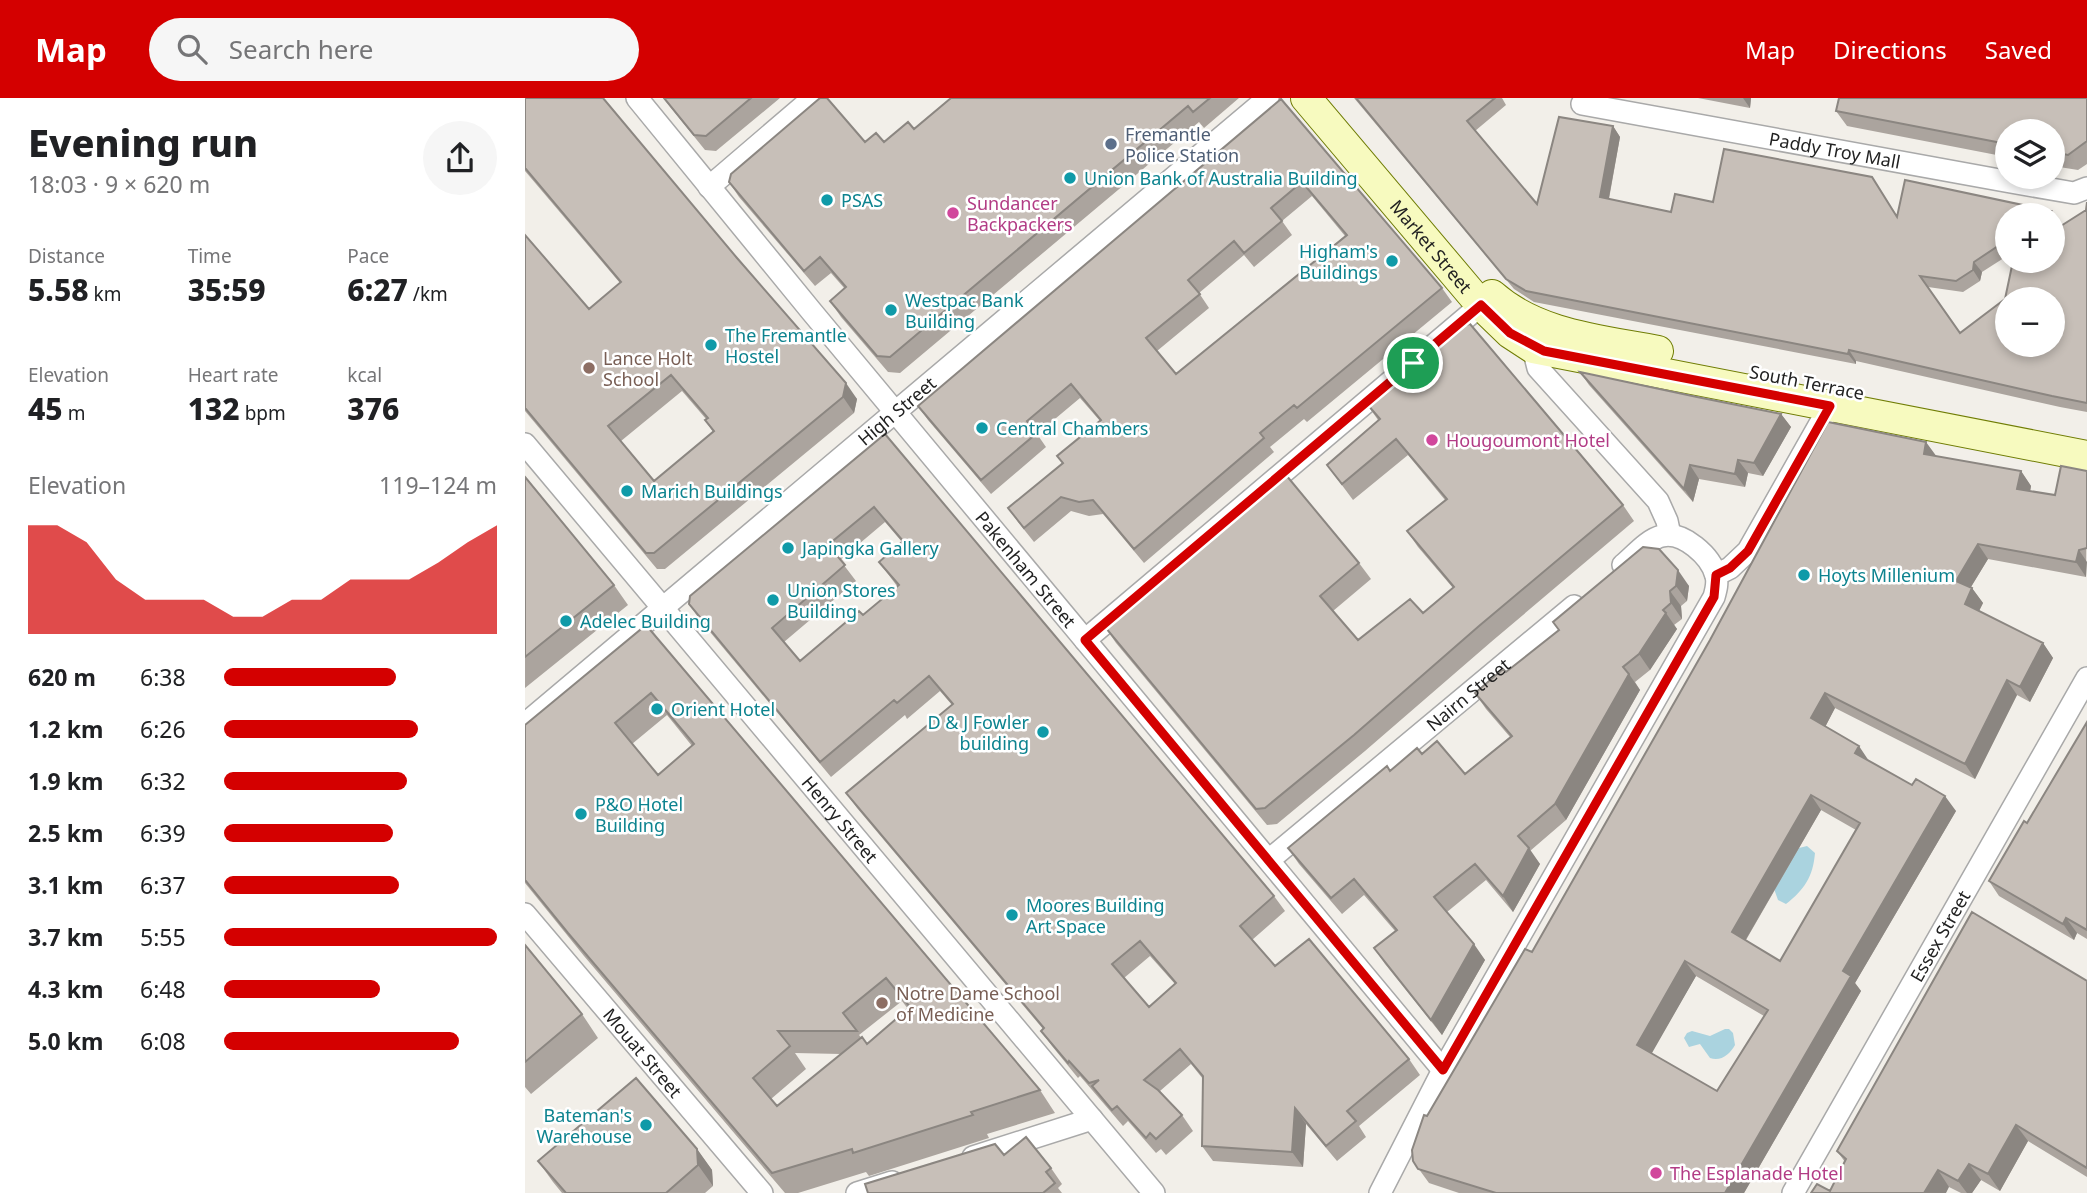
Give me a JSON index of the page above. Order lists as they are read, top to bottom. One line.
{"streets":{"street":["Paddy Troy Mall","Market Street","South Terrace","High Street","Pakenham Street","Nairn Street","Henry Street","Essex Street","Mouat Street"]},"crossings":[["Market Street","South Terrace"],["High Street","Pakenham Street"],["High Street","Henry Street"],["Pakenham Street","Nairn Street"]],"places":["Fremantle Police Station","Union Bank of Australia Building","PSAS","Sundancer Backpackers","Higham's Buildings","Westpac Bank Building","The Fremantle Hostel","Lance Holt School","Central Chambers","Hougoumont Hotel","Marich Buildings","Japingka Gallery","Hoyts Millenium","Union Stores Building","Adelec Building","Orient Hotel","D & J Fowler building","P&O Hotel Building","Moores Building Art Space","Notre Dame School of Medicine","Bateman's Warehouse","The Esplanade Hotel"],"page":{"header":"Map","search":"Search here","nav":["Map","Directions","Saved"],"heading":["Evening run","18:03 · 9 × 620 m"],"map_buttons":["+","−"],"stats":[["Distance","5.58 km"],["Time","35:59"],["Pace","6:27 /km"],["Elevation","45 m"],["Heart rate","132 bpm"],["kcal","376"]],"chart":["Elevation","119–124 m"],"list":[{"name":"620 m","note":"6:38"},{"name":"1.2 km","note":"6:26"},{"name":"1.9 km","note":"6:32"},{"name":"2.5 km","note":"6:39"},{"name":"3.1 km","note":"6:37"},{"name":"3.7 km","note":"5:55"},{"name":"4.3 km","note":"6:48"},{"name":"5.0 km","note":"6:08"}]}}
